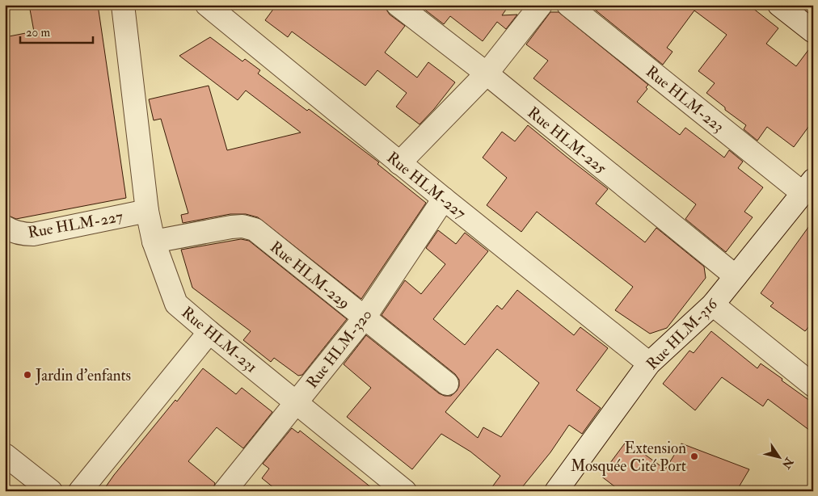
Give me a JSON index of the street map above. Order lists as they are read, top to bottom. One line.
{"streets":{"street":["Rue HLM-223","Rue HLM-225","Rue HLM-227","Rue HLM-229","Rue HLM-316","Rue HLM-231","Rue HLM-320"]},"crossings":[["Rue HLM-223","Rue HLM-316"],["Rue HLM-225","Rue HLM-316"],["Rue HLM-227","Rue HLM-316"],["Rue HLM-227","Rue HLM-231"],["Rue HLM-227","Rue HLM-320"],["Rue HLM-229","Rue HLM-231"],["Rue HLM-229","Rue HLM-320"],["Rue HLM-231","Rue HLM-320"]],"places":["Jardin d'enfants","Extension Mosquée Cité Port"],"scale_bar":"20 m","north":"bottom right"}
